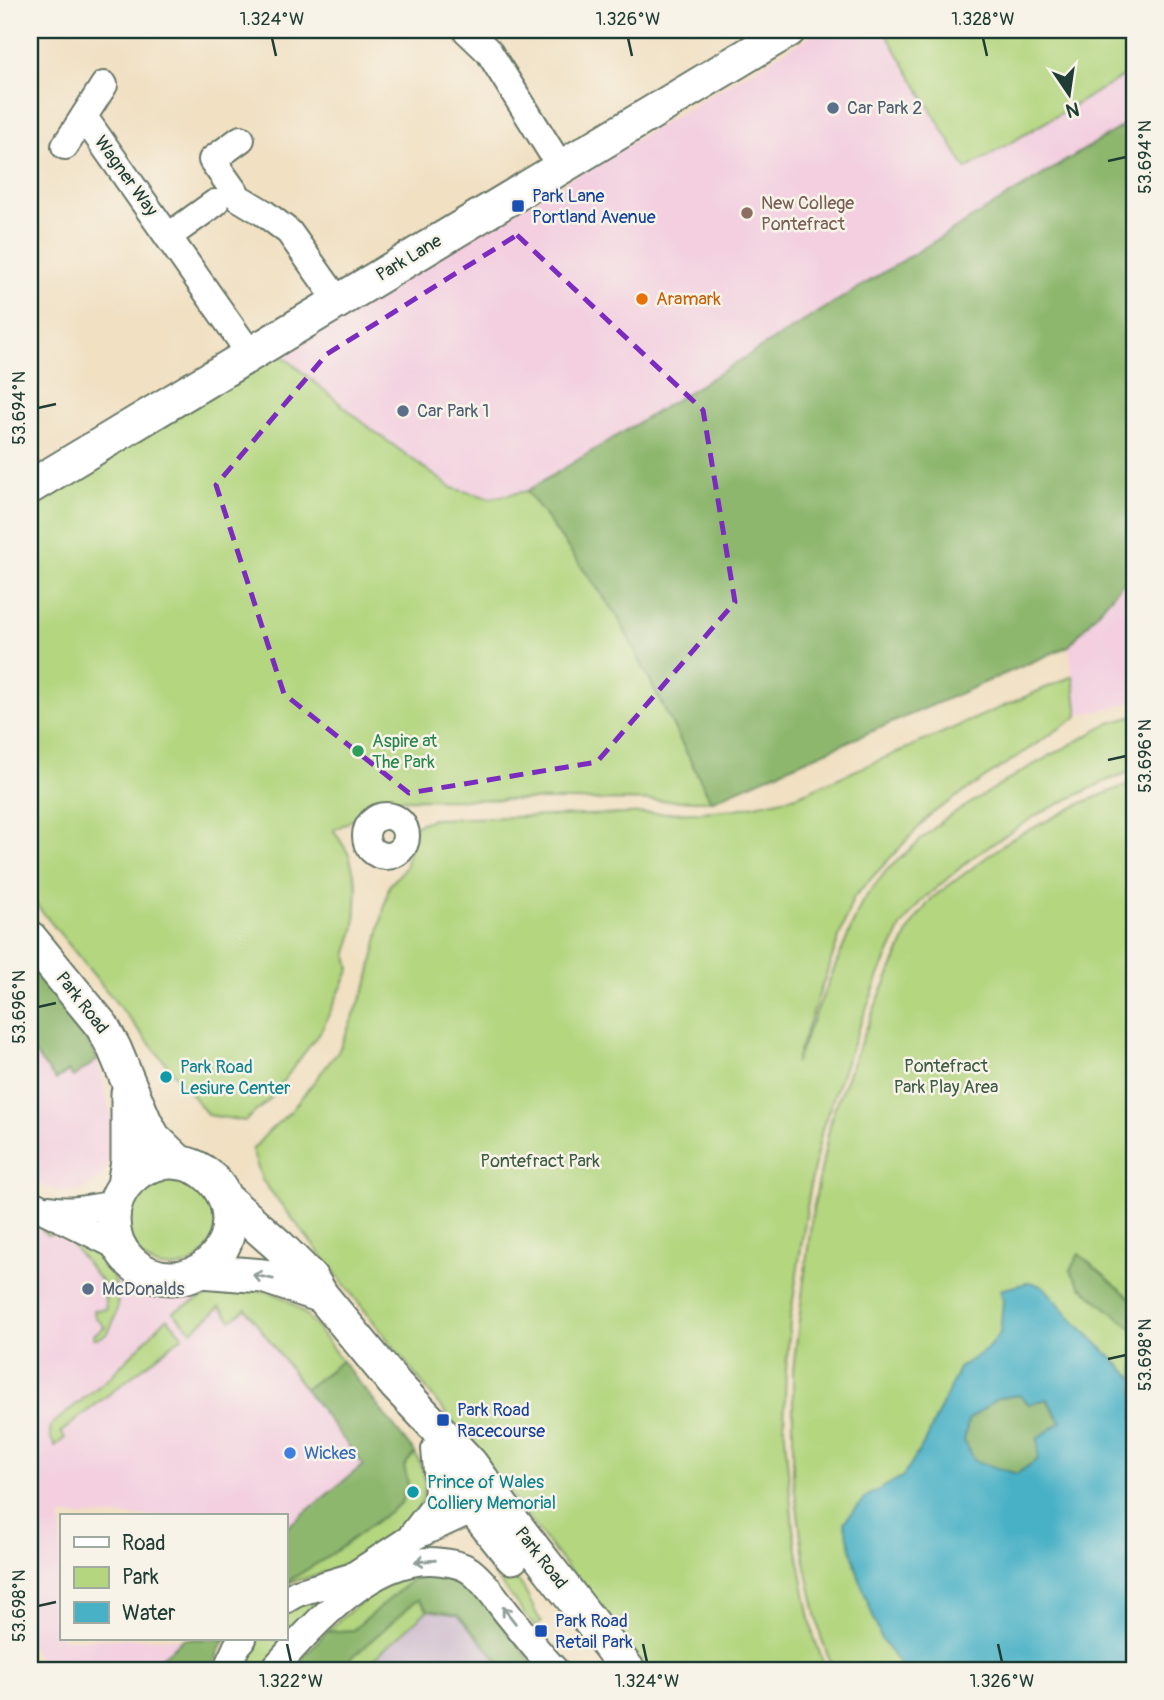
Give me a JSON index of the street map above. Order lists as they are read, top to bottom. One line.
{"streets":{"main road":["Park Lane","Park Road"],"street":["Wagner Way"]},"crossings":[["Wagner Way","Park Lane"]],"parks":["Pontefract Park Play Area","Pontefract Park"],"places":{"other":["Car Park 2","New College Pontefract","Aramark","Car Park 1","Aspire at The Park","Park Road Lesiure Center","McDonalds","Wickes","Prince of Wales Colliery Memorial"],"transit":["Park Lane Portland Avenue","Park Road Racecourse","Park Road Retail Park"]},"legend":["Road","Park","Water"],"north":"bottom","coordinates":["1.324°W","1.326°W","1.328°W","53.694°N","53.696°N","53.698°N","1.322°W"]}
